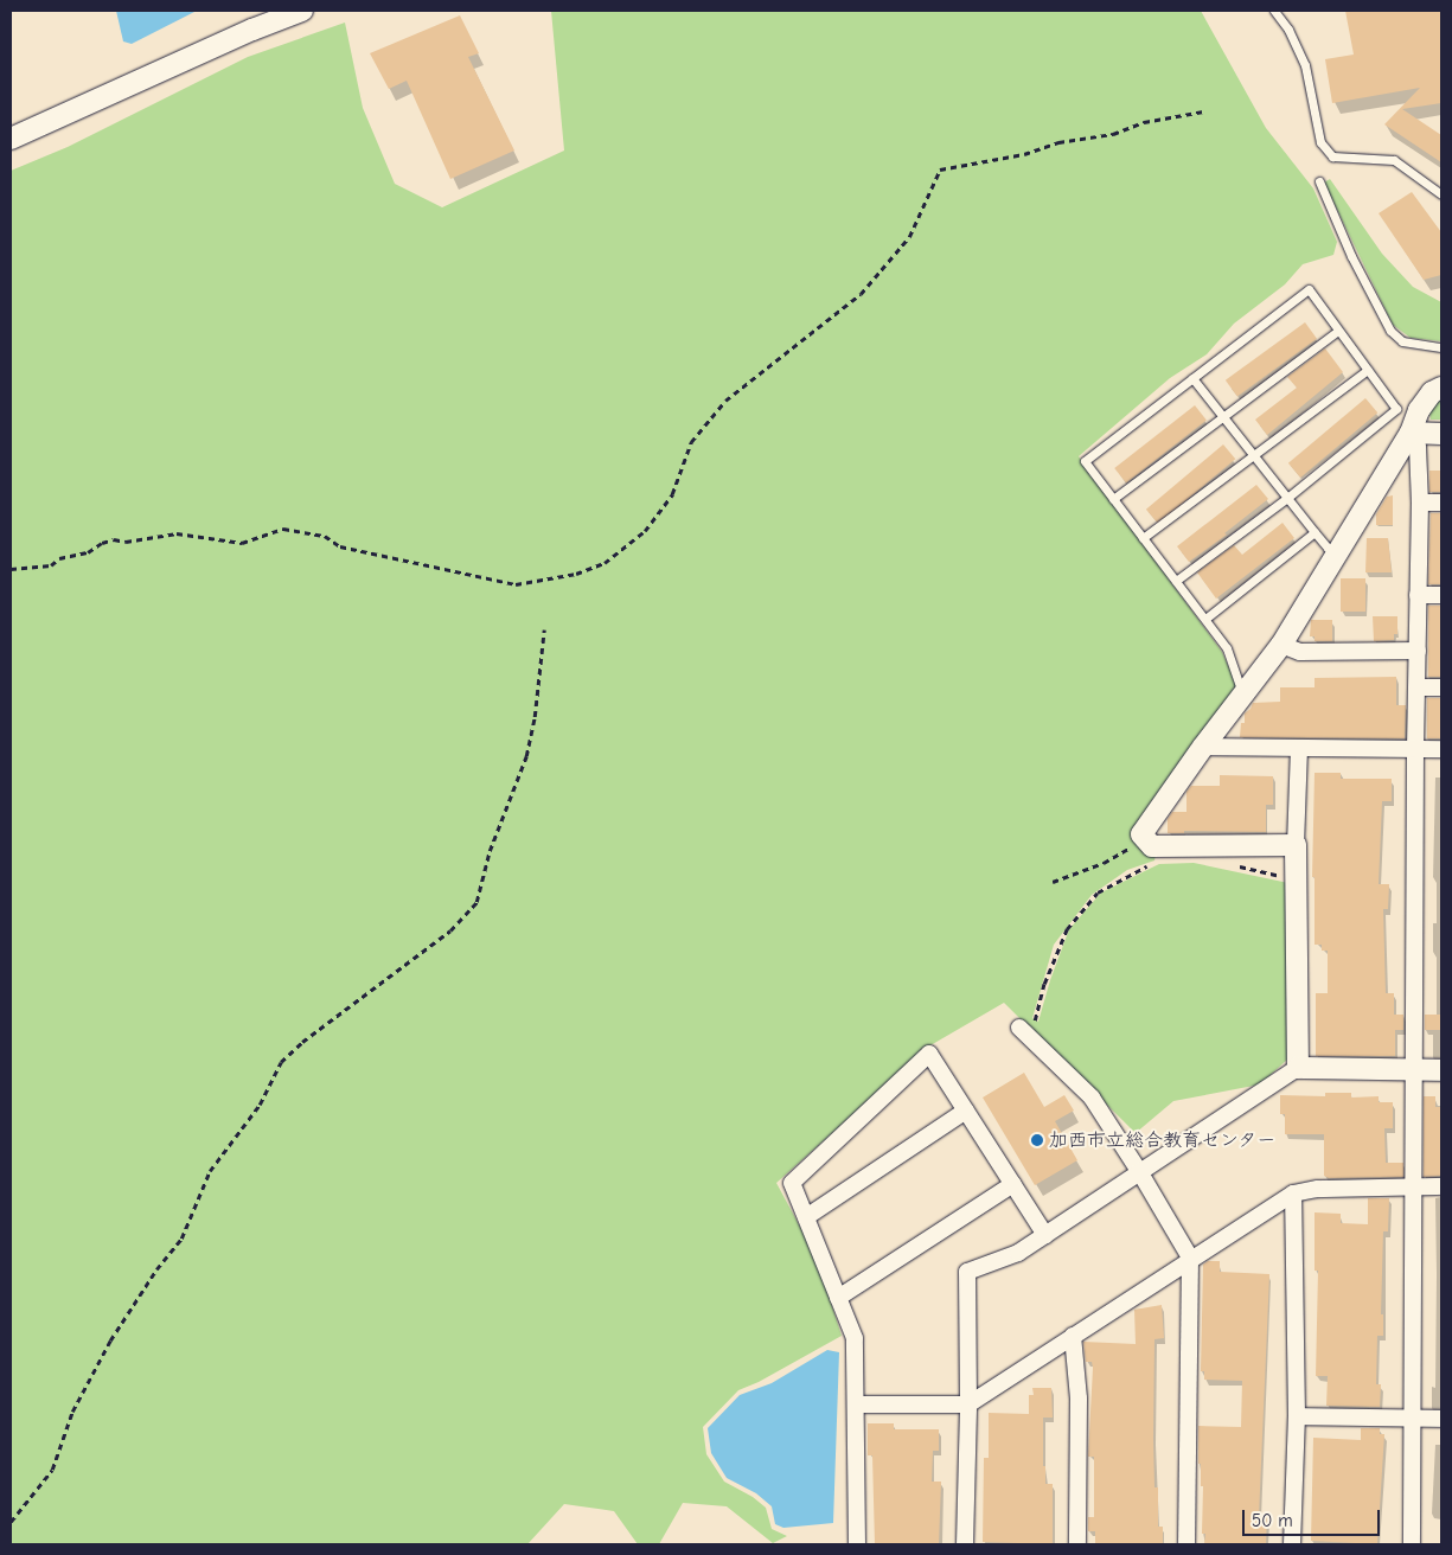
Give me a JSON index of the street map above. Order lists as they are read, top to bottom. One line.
{"places":["加西市立総合教育センター"],"scale_bar":"50 m"}
